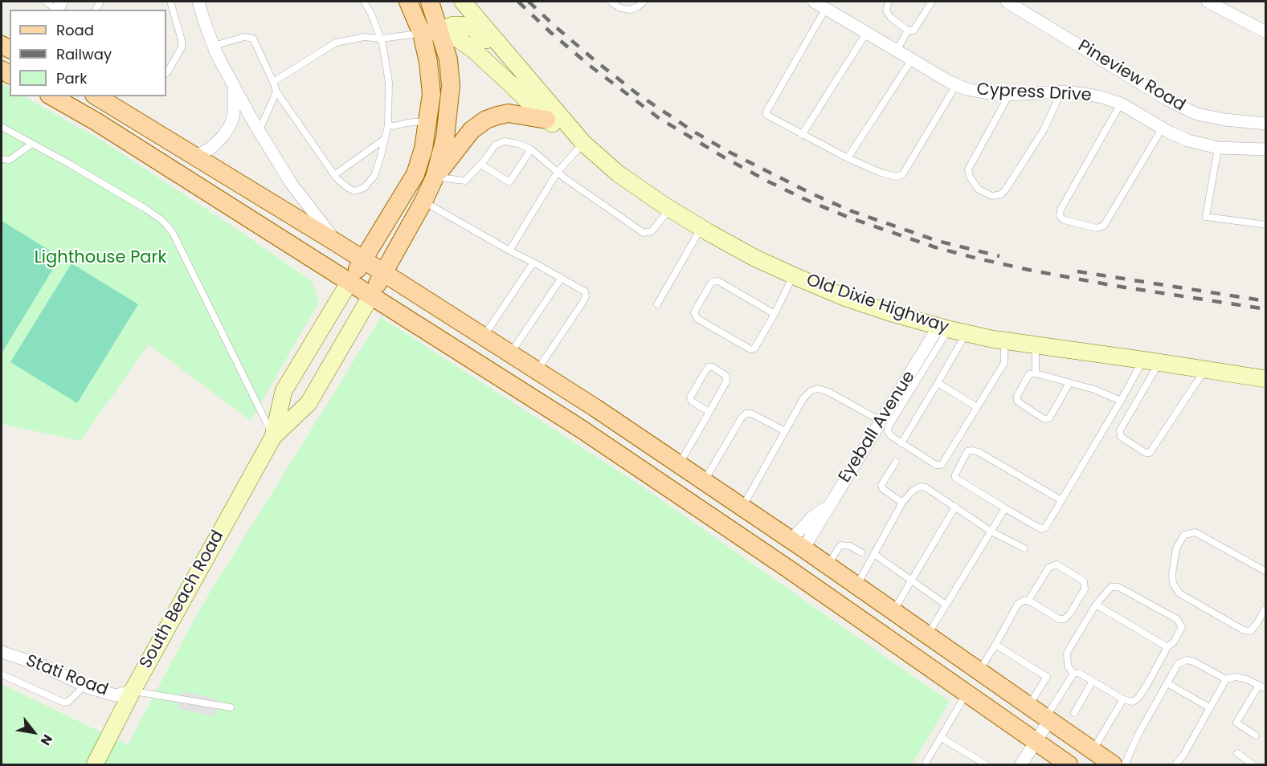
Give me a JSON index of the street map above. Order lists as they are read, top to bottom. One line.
{"streets":{"street":["Pineview Road","Cypress Drive","Old Dixie Highway","Eyeball Avenue","South Beach Road","Stati Road"]},"crossings":[["Old Dixie Highway","Eyeball Avenue"],["South Beach Road","Stati Road"]],"parks":["Lighthouse Park"],"legend":["Road","Railway","Park"],"north":"bottom right"}
